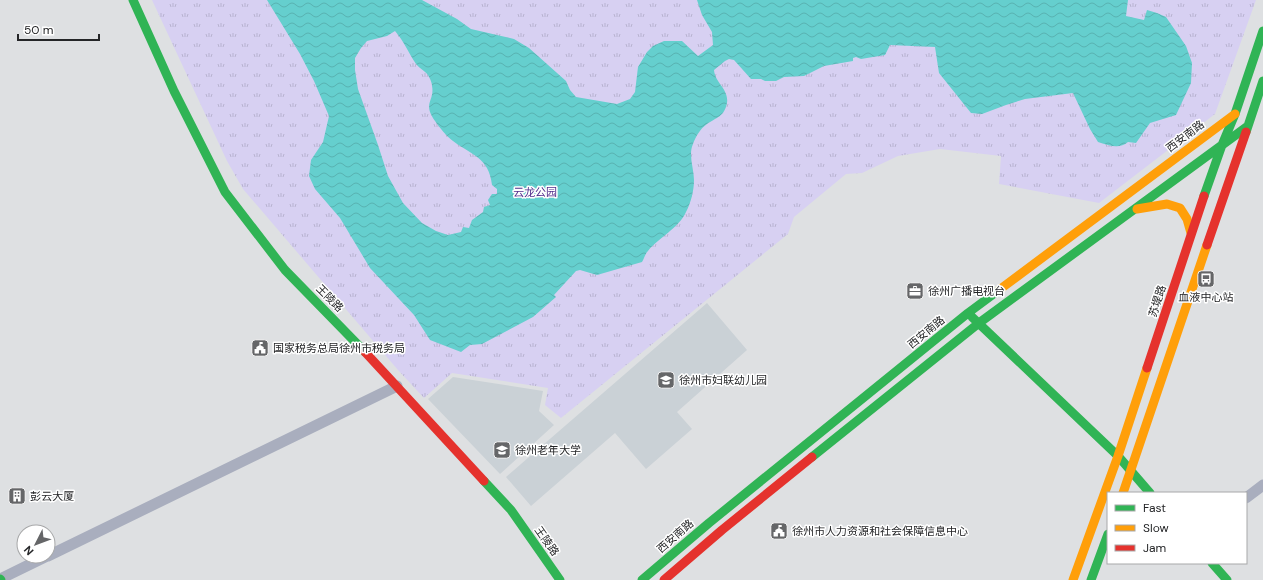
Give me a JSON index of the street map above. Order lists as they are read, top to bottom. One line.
{"streets":{"main road":["西安南路","王陵路","苏堤路"]},"crossings":[["西安南路","苏堤路"]],"parks":["云龙公园"],"places":{"bus stop":["血液中心站"],"office":["徐州广播电视台"],"public building":["国家税务总局徐州市税务局","徐州市人力资源和社会保障信息中心"],"school or university":["徐州市妇联幼儿园","徐州老年大学"],"building":["彭云大厦"]},"legend":["Fast","Slow","Jam"],"scale_bar":"50 m","north":"bottom left"}
